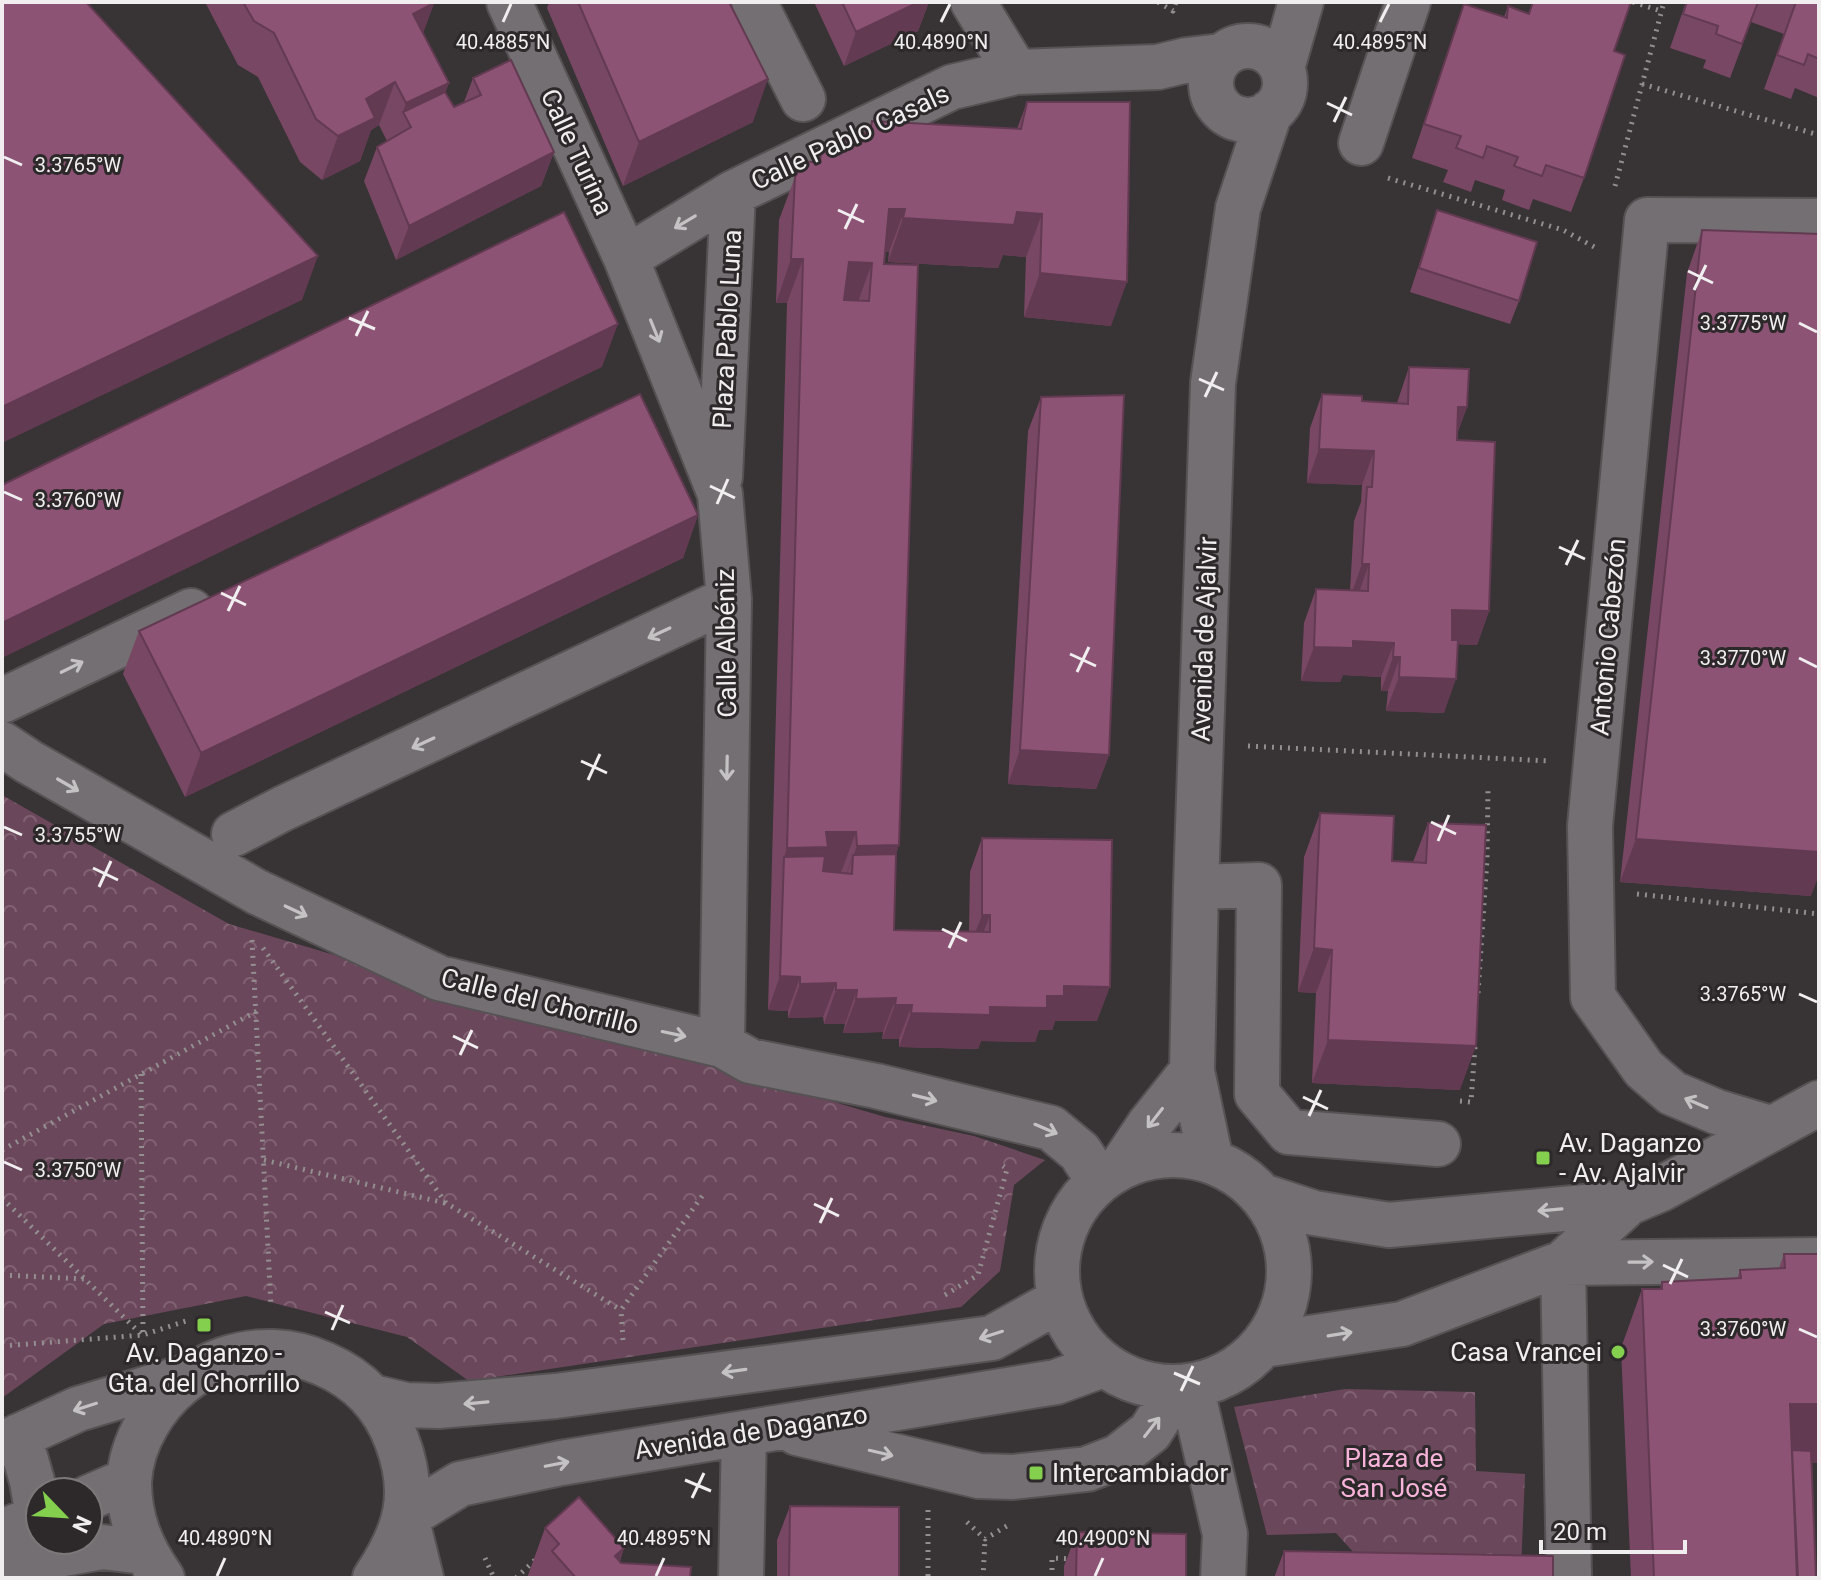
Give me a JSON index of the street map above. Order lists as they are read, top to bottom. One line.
{"streets":{"street":["Calle Pablo Casals","Calle Turina","Plaza Pablo Luna","Antonio Cabezón","Avenida de Ajalvir","Calle Albéniz","Calle del Chorrillo","Avenida de Daganzo"]},"crossings":[["Calle Pablo Casals","Plaza Pablo Luna"],["Calle Turina","Plaza Pablo Luna"],["Calle Turina","Calle Albéniz"],["Plaza Pablo Luna","Calle Albéniz"],["Avenida de Ajalvir","Calle del Chorrillo"],["Avenida de Ajalvir","Avenida de Daganzo"],["Calle Albéniz","Calle del Chorrillo"],["Calle del Chorrillo","Avenida de Daganzo"]],"one_way":["Calle Albéniz","Calle del Chorrillo"],"parks":["Plaza de San José"],"places":{"transit":["Av. Daganzo - Av. Ajalvir","Av. Daganzo - Gta. del Chorrillo","Intercambiador"],"other":["Casa Vrancei"]},"scale_bar":"20 m","north":"bottom right","coordinates":["40.4885°N","40.4890°N","40.4895°N","3.3765°W","3.3775°W","3.3760°W","3.3770°W","3.3755°W","3.3750°W","40.4900°N"]}
